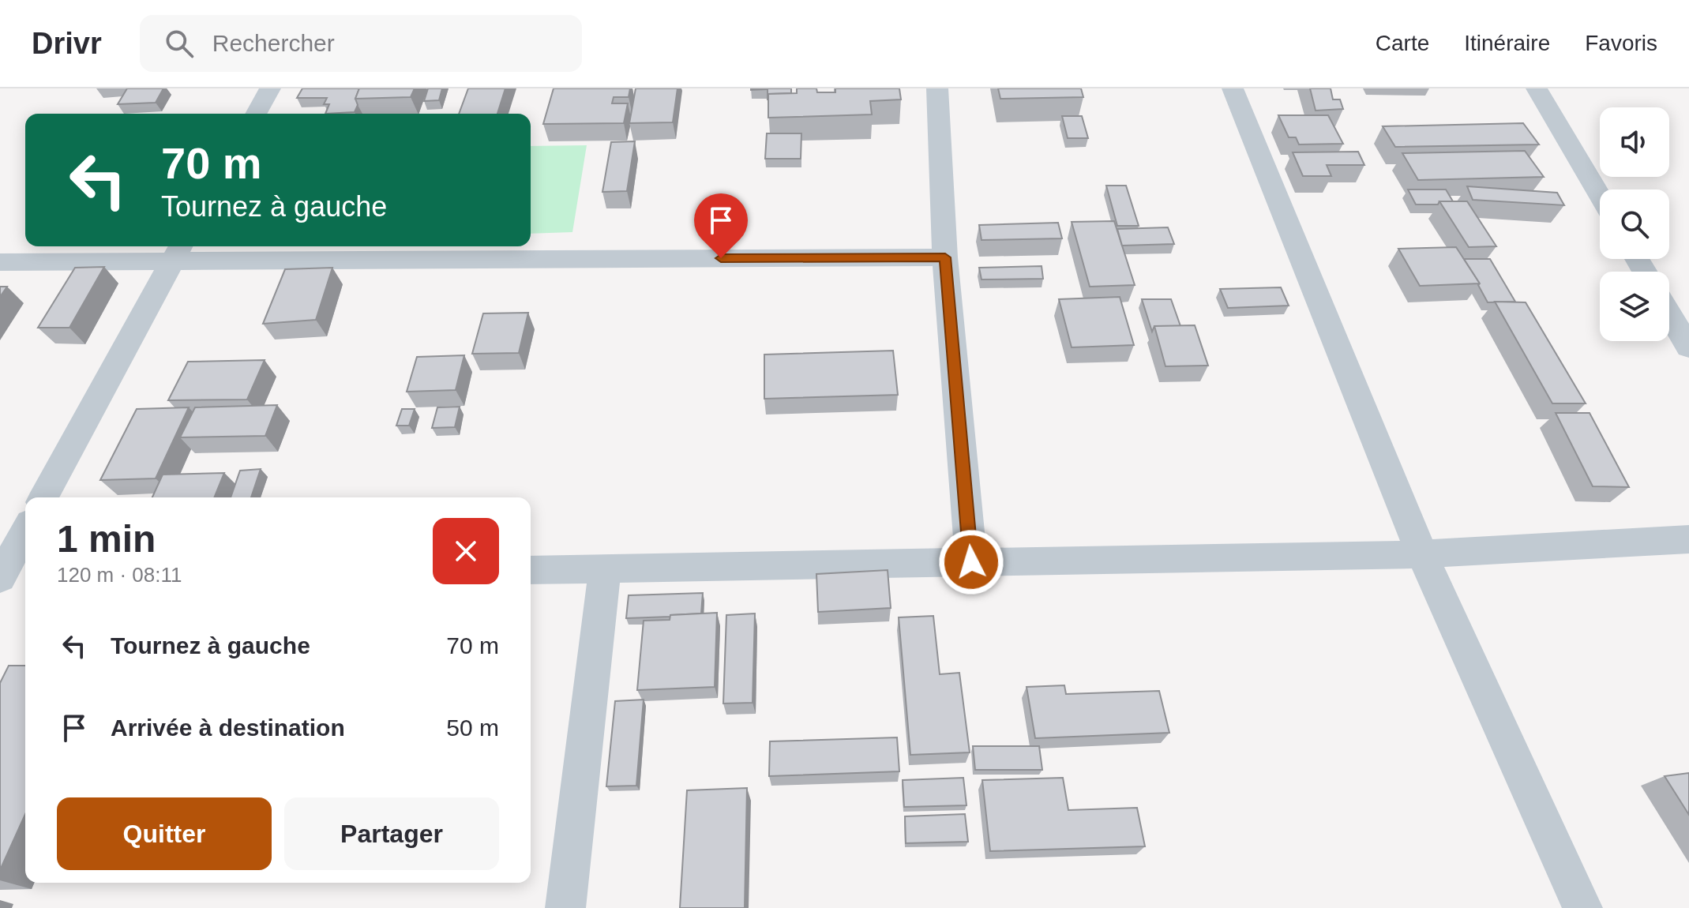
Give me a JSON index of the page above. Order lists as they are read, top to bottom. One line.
{"page":{"header":"Drivr","search":"Rechercher","nav":["Carte","Itinéraire","Favoris"],"turn":["70 m","Tournez à gauche"],"heading":["1 min","120 m · 08:11"],"list":[{"name":"Tournez à gauche","value":"70 m"},{"name":"Arrivée à destination","value":"50 m"}],"buttons":["Quitter","Partager"]}}
